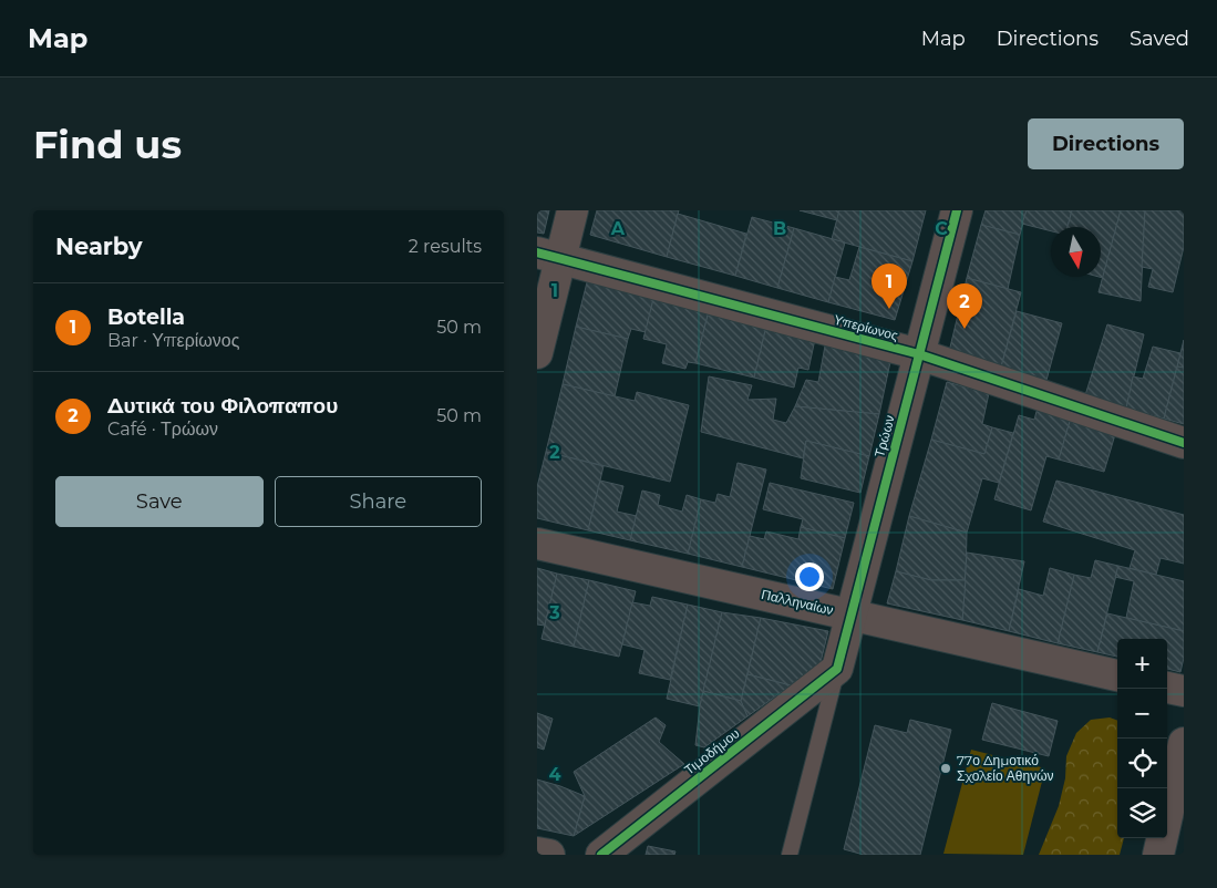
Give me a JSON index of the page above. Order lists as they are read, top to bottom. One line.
{"streets":{"street":["Υπερίωνος","Τρώων","Παλληναίων","Τιμοδήμου"]},"crossings":[["Υπερίωνος","Τρώων"],["Τρώων","Παλληναίων"],["Τρώων","Τιμοδήμου"]],"places":["77ο Δημοτικό Σχολείο Αθηνών"],"north":"bottom","page":{"header":"Map","nav":["Map","Directions","Saved"],"buttons":["Directions",["Save","Share"]],"title":"Find us","heading":["Nearby","2 results"],"pins":["1","2"],"list":[{"mark":"1","name":"Botella","note":"Bar · Υπερίωνος","value":"50 m"},{"mark":"2","name":"Δυτικά του Φιλοπαπου","note":"Café · Τρώων","value":"50 m"}],"map_buttons":["+","−"]},"grid":{"columns":["A","B","C"],"rows":["1","2","3","4"]}}
